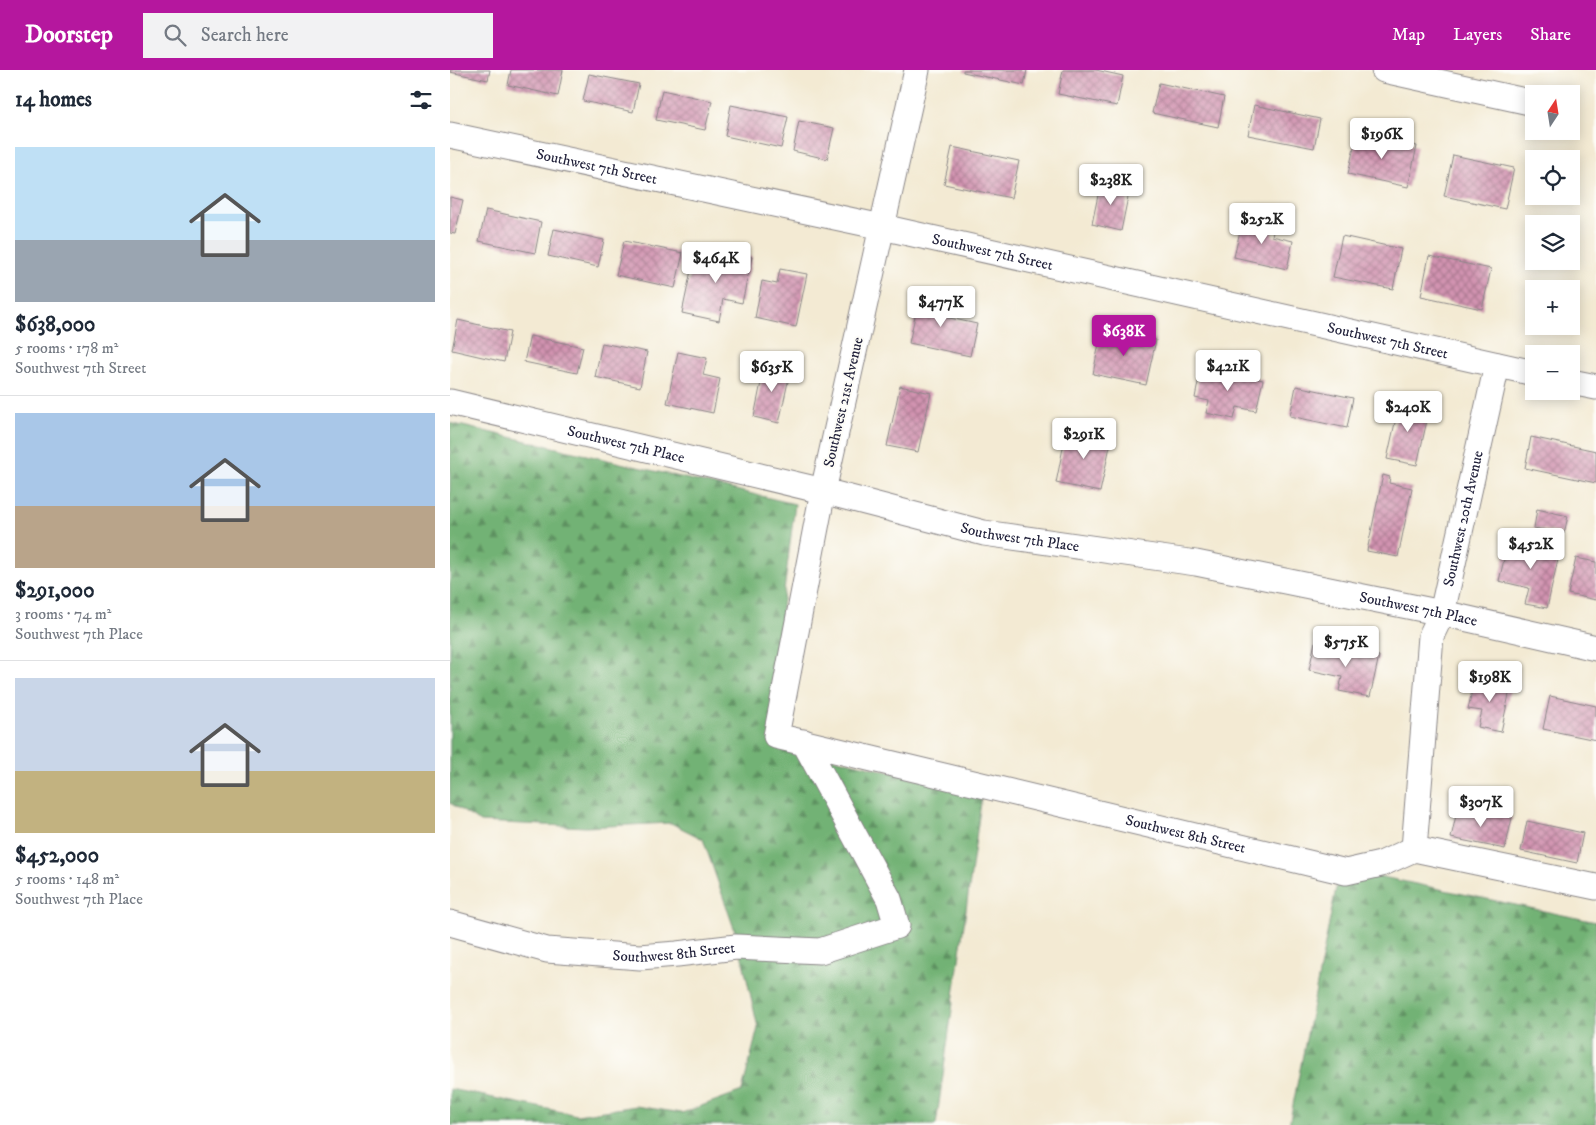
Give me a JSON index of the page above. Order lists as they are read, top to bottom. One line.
{"streets":{"street":["Southwest 7th Street","Southwest 21st Avenue","Southwest 7th Place","Southwest 20th Avenue","Southwest 8th Street"]},"crossings":[["Southwest 7th Street","Southwest 21st Avenue"],["Southwest 7th Street","Southwest 20th Avenue"],["Southwest 21st Avenue","Southwest 7th Place"],["Southwest 21st Avenue","Southwest 8th Street"],["Southwest 7th Place","Southwest 20th Avenue"],["Southwest 20th Avenue","Southwest 8th Street"]],"north":"top","page":{"header":"Doorstep","search":"Search here","nav":["Map","Layers","Share"],"heading":"14 homes","map_buttons":["+","−"],"price":["$196K","$238K","$252K","$464K","$477K","$638K","$421K","$635K","$240K","$291K","$452K","$575K","$198K","$307K"],"list":[{"name":"$638,000","note":"5 rooms · 178 m² · Southwest 7th Street"},{"name":"$291,000","note":"3 rooms · 74 m² · Southwest 7th Place"},{"name":"$452,000","note":"5 rooms · 148 m² · Southwest 7th Place"}]}}
